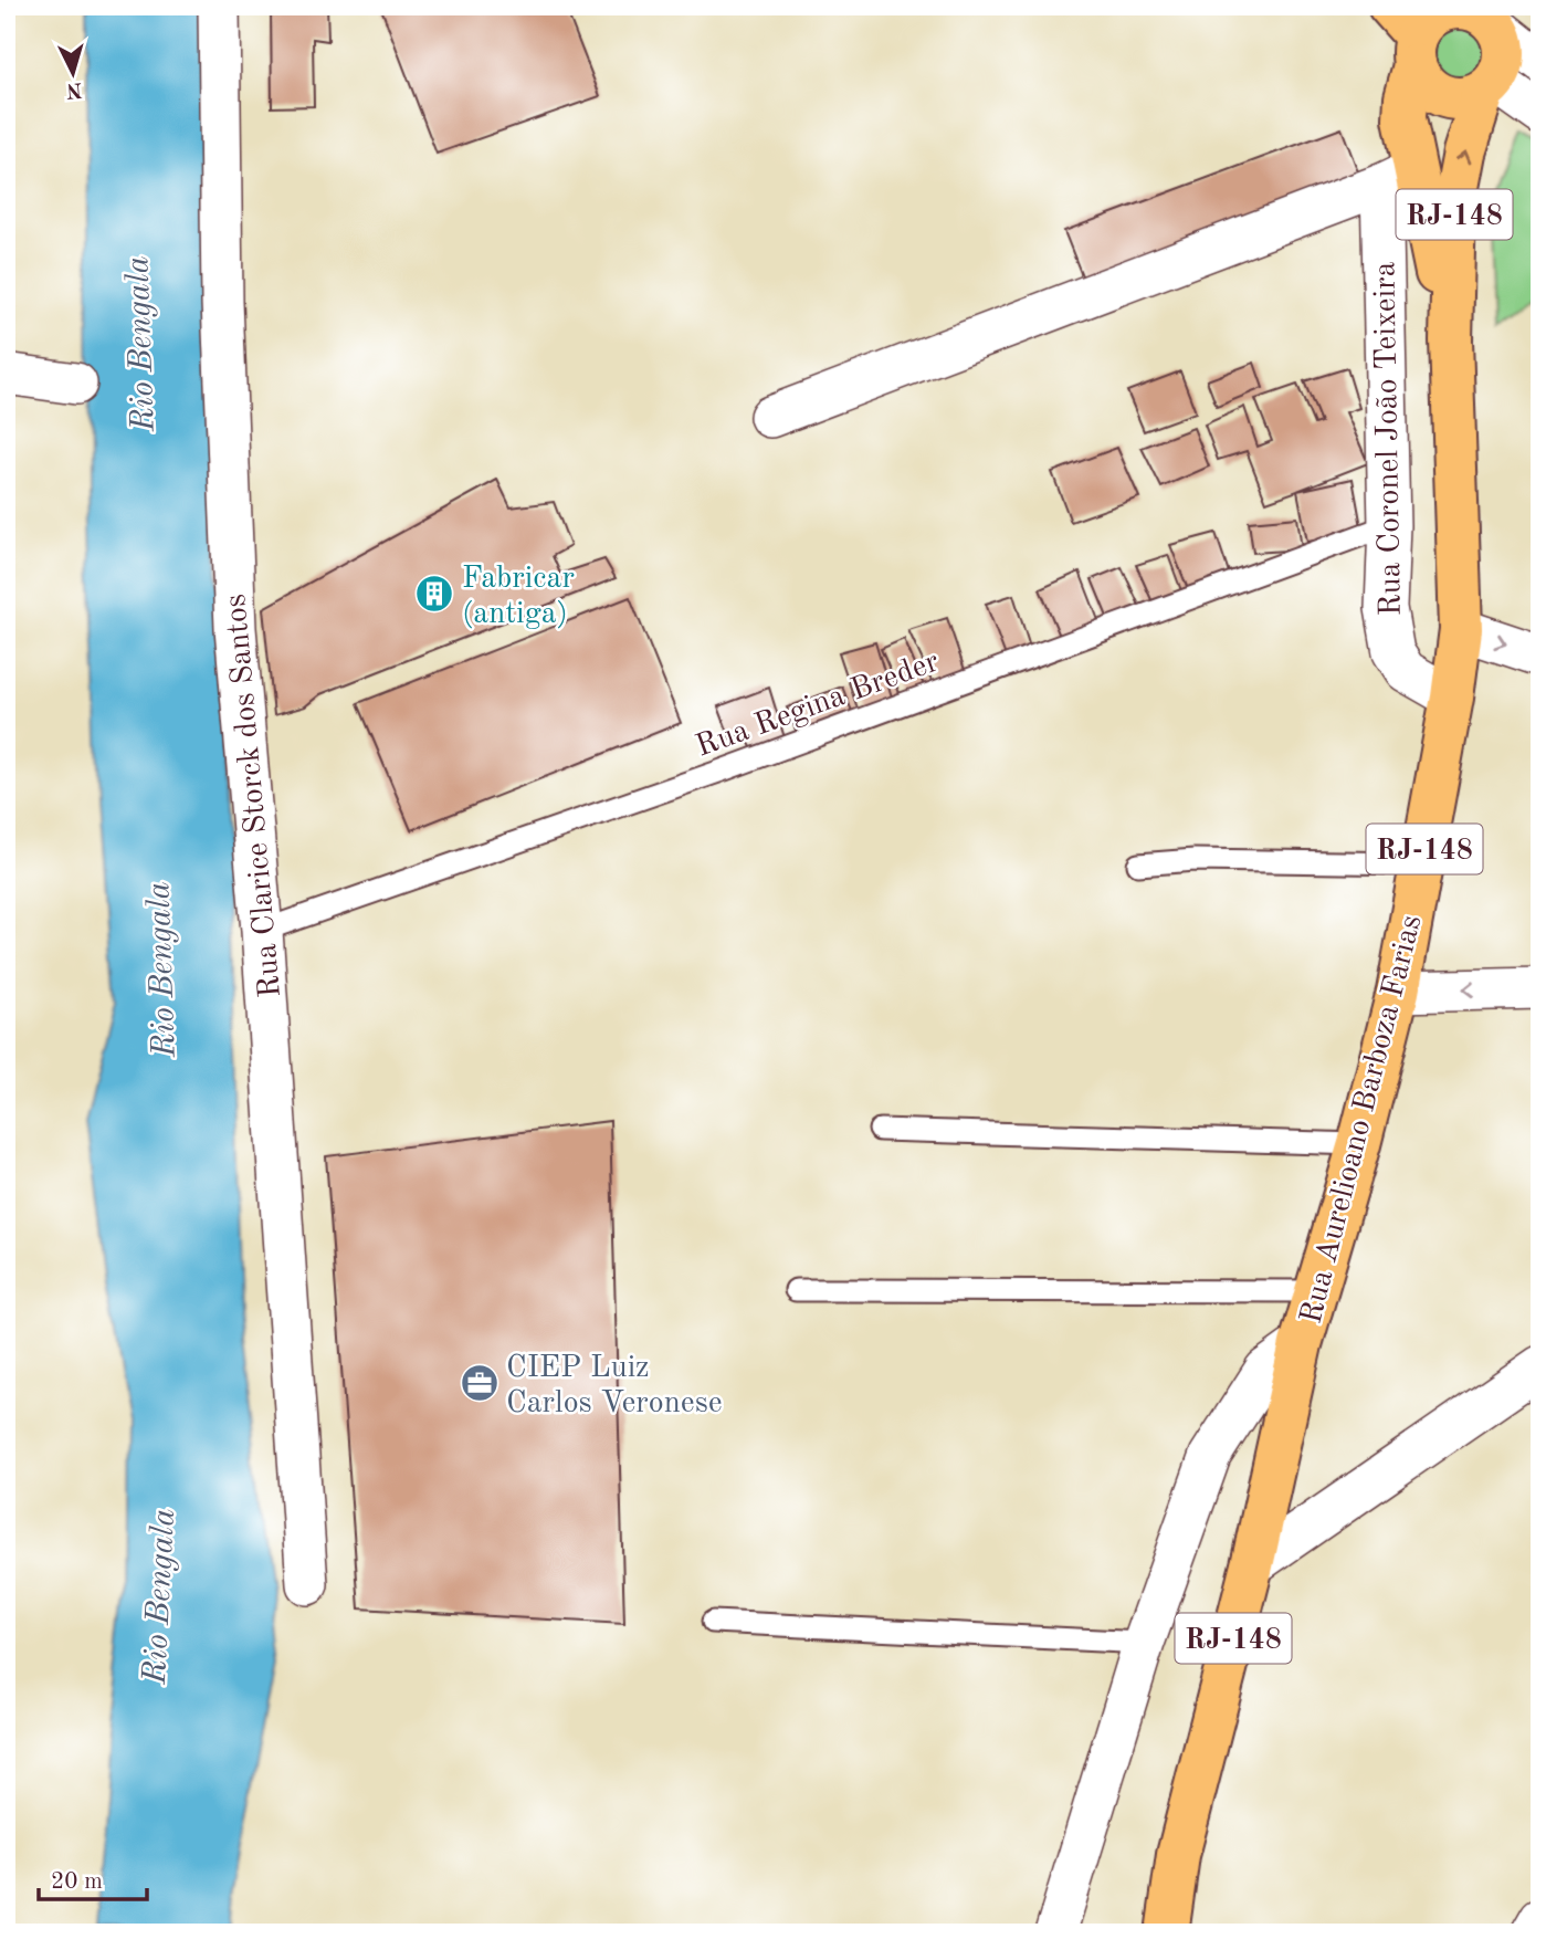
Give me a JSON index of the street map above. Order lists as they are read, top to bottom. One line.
{"streets":{"main road":["RJ-148","Rua Aurelioano Barboza Farias"],"street":["Rua Coronel João Teixeira","Rua Clarice Storck dos Santos"],"lane":["Rua Regina Breder"]},"crossings":[["RJ-148","Rua Aurelioano Barboza Farias"],["Rua Coronel João Teixeira","Rua Regina Breder"],["Rua Coronel João Teixeira","Rua Aurelioano Barboza Farias"],["Rua Regina Breder","Rua Clarice Storck dos Santos"]],"water":["Rio Bengala"],"places":{"building":["Fabricar (antiga)"],"office":["CIEP Luiz Carlos Veronese"]},"scale_bar":"20 m","north":"bottom"}
